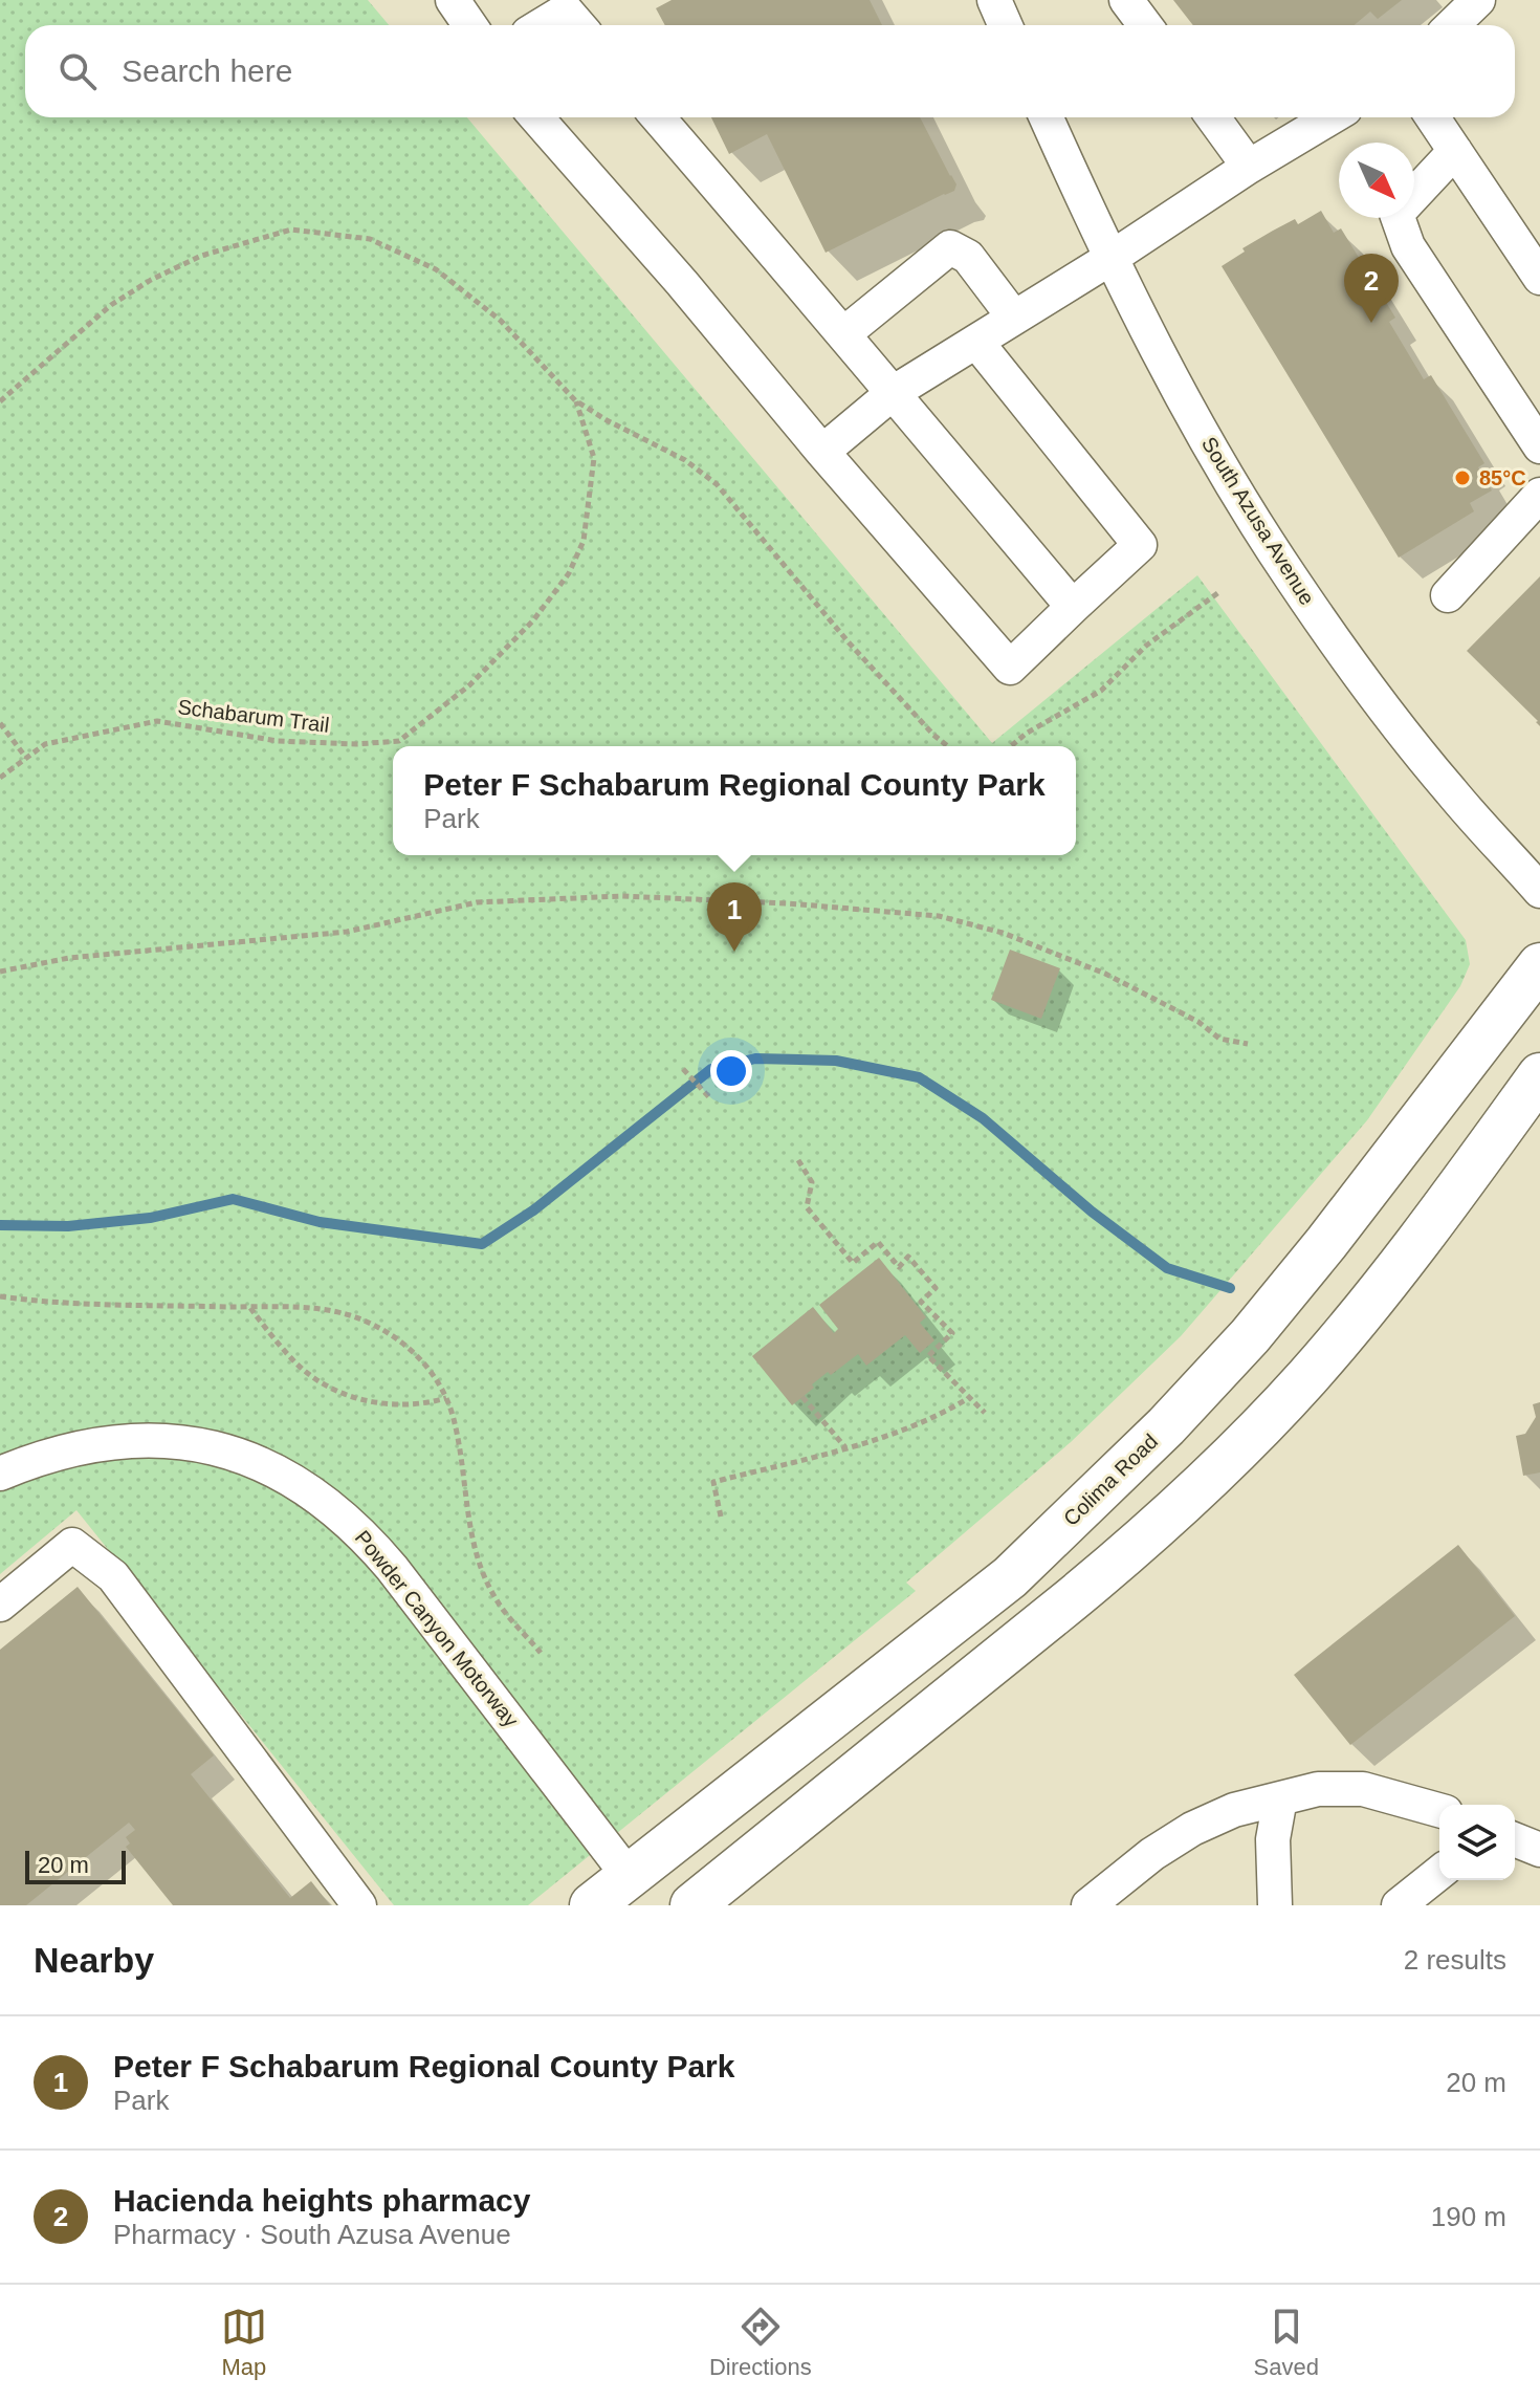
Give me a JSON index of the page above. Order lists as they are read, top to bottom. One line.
{"streets":{"main road":["Colima Road"],"street":["South Azusa Avenue","Powder Canyon Motorway"],"path":["Schabarum Trail"]},"crossings":[["Colima Road","Powder Canyon Motorway"]],"places":["85°C"],"scale_bar":"20 m","north":"bottom right","page":{"search":"Search here","pins":["2","1"],"popup":["Peter F Schabarum Regional County Park","Park"],"scale":"20 m","heading":["Nearby","2 results"],"list":[{"mark":"1","name":"Peter F Schabarum Regional County Park","note":"Park","value":"20 m"},{"mark":"2","name":"Hacienda heights pharmacy","note":"Pharmacy · South Azusa Avenue","value":"190 m"}],"nav":["Map","Directions","Saved"]}}
